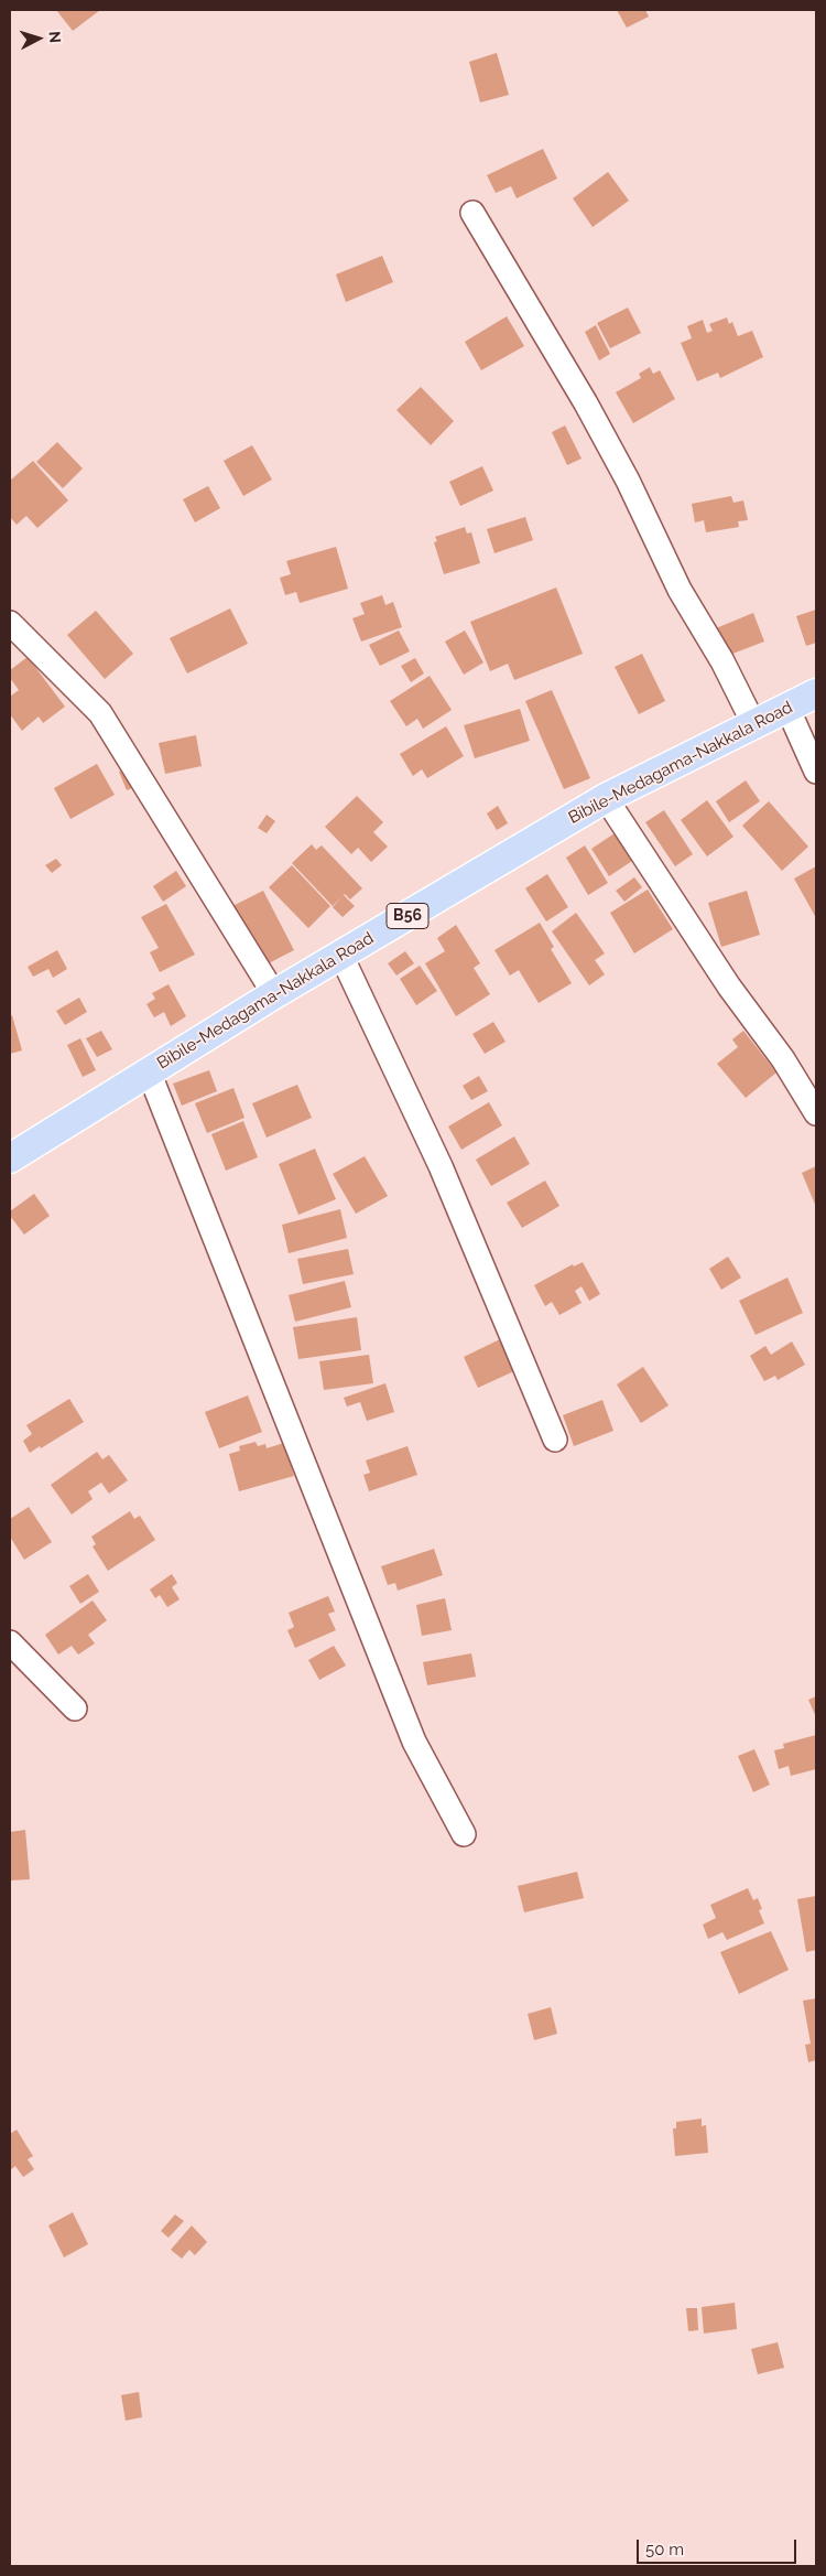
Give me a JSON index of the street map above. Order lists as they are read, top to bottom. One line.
{"streets":{"main road":["Bibile-Medagama-Nakkala Road","B56"]},"scale_bar":"50 m","north":"right"}
